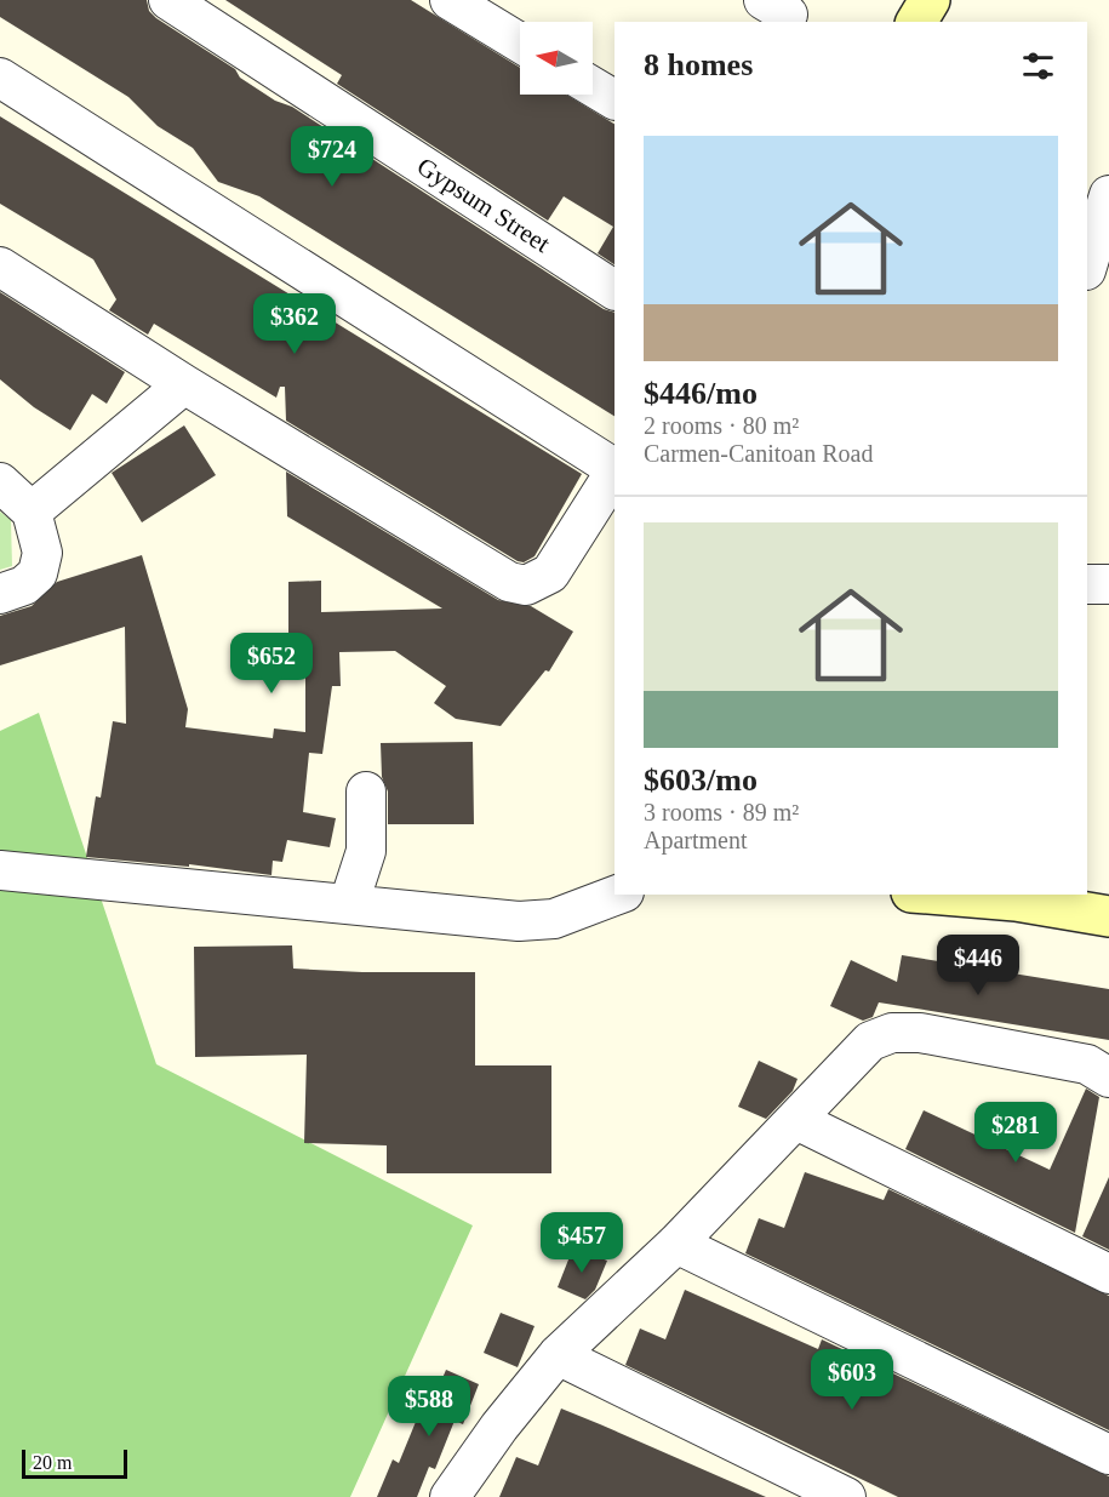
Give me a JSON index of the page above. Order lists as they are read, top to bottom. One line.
{"streets":{"street":["Gypsum Street"]},"scale_bar":"20 m","north":"left","page":{"heading":"8 homes","list":[{"name":"$446/mo","note":"2 rooms · 80 m² · Carmen-Canitoan Road"},{"name":"$603/mo","note":"3 rooms · 89 m² · Apartment"}],"price":["$724","$362","$652","$446","$281","$457","$603","$588"],"scale":"20 m"}}
